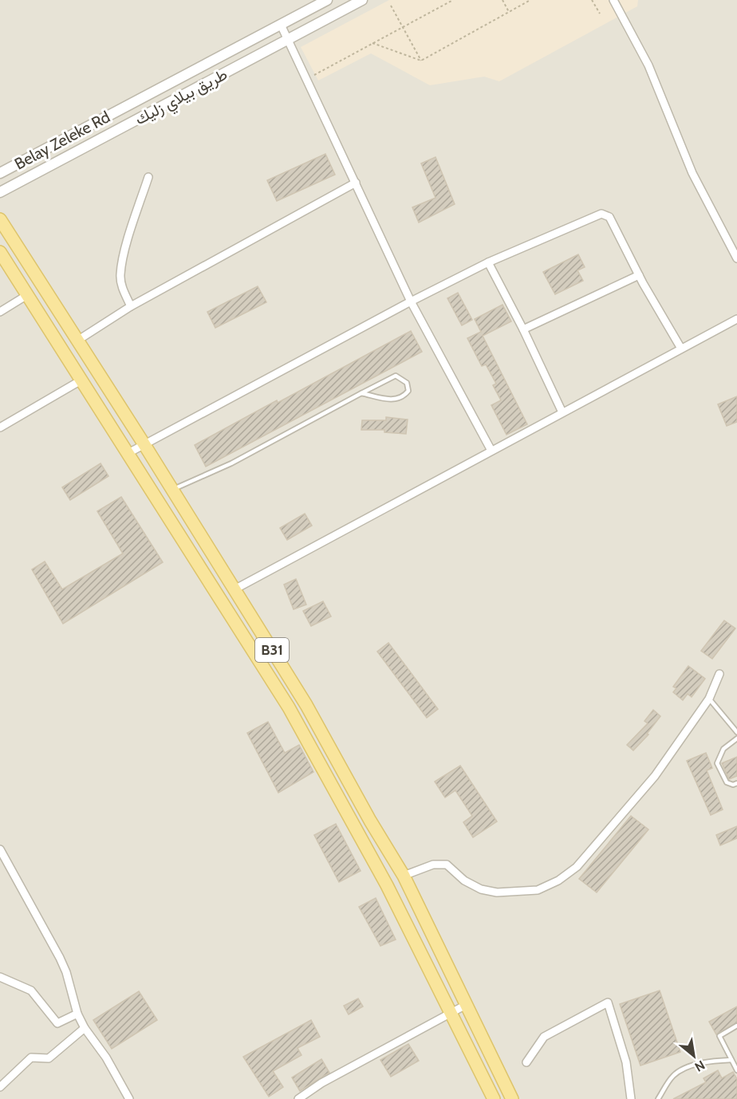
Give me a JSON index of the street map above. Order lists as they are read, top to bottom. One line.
{"streets":{"main road":["B31"],"street":["طريق بيلاي زليك","Belay Zeleke Rd"]},"north":"bottom right"}
